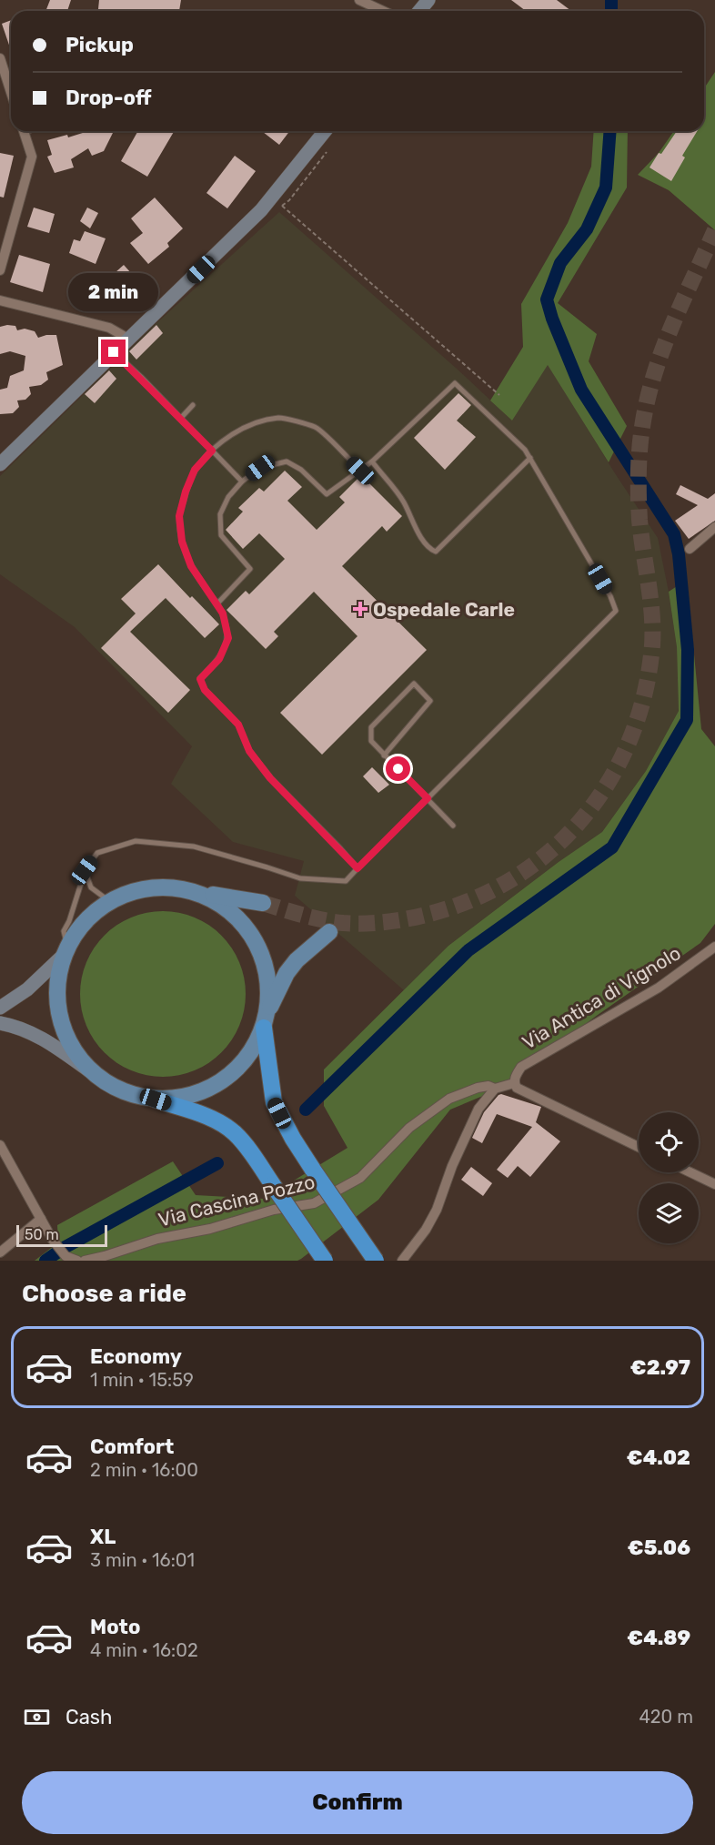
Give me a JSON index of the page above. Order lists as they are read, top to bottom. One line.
{"streets":{"street":["Via Antica di Vignolo","Via Cascina Pozzo"]},"places":{"health":["Ospedale Carle"]},"scale_bar":"50 m","page":{"banner":["Pickup","Drop-off"],"bubble":"2 min","scale":"50 m","heading":"Choose a ride","list":[{"name":"Economy","note":"1 min · 15:59","value":"€2.97"},{"name":"Comfort","note":"2 min · 16:00","value":"€4.02"},{"name":"XL","note":"3 min · 16:01","value":"€5.06"},{"name":"Moto","note":"4 min · 16:02","value":"€4.89"}],"pay":["Cash","420 m"],"buttons":"Confirm"}}
